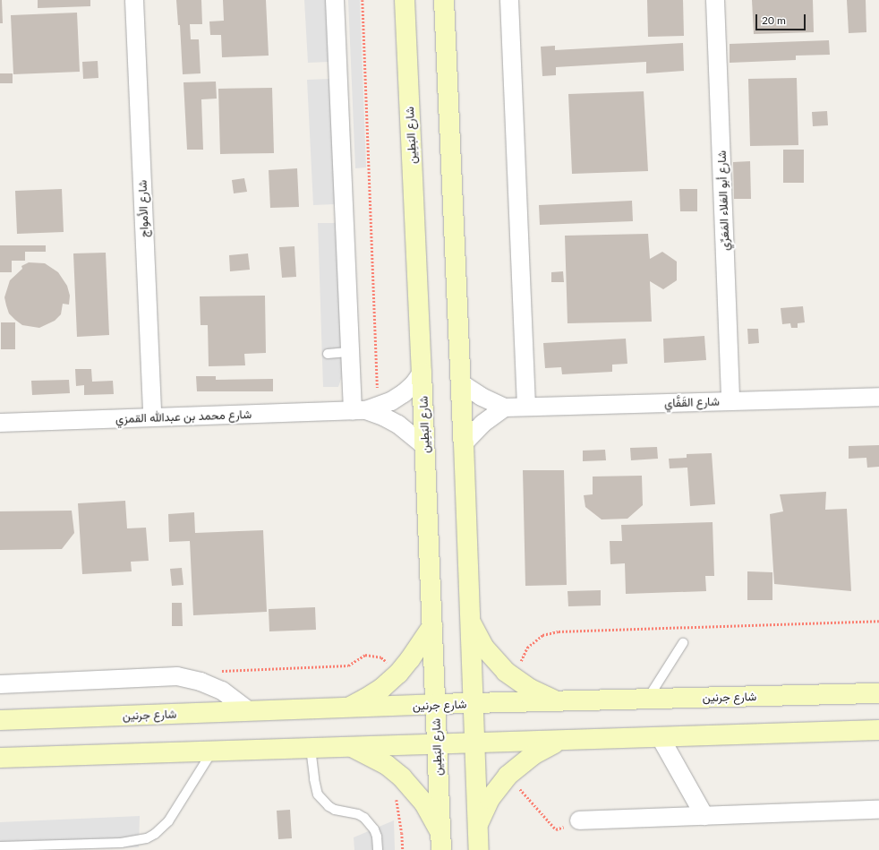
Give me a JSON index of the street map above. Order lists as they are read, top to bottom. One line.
{"streets":{"main road":["شارع البَطِين","شارع جرنين"],"street":["شارع أبو العَلاء المَعَرِّي","شارع الأمواج","شارع القَفَّاي","شارع محمد بن عبدالله القمزي"]},"crossings":[["شارع البَطِين","شارع محمد بن عبدالله القمزي"],["شارع البَطِين","شارع جرنين"],["شارع أبو العَلاء المَعَرِّي","شارع القَفَّاي"],["شارع الأمواج","شارع محمد بن عبدالله القمزي"]],"scale_bar":"20 m"}
